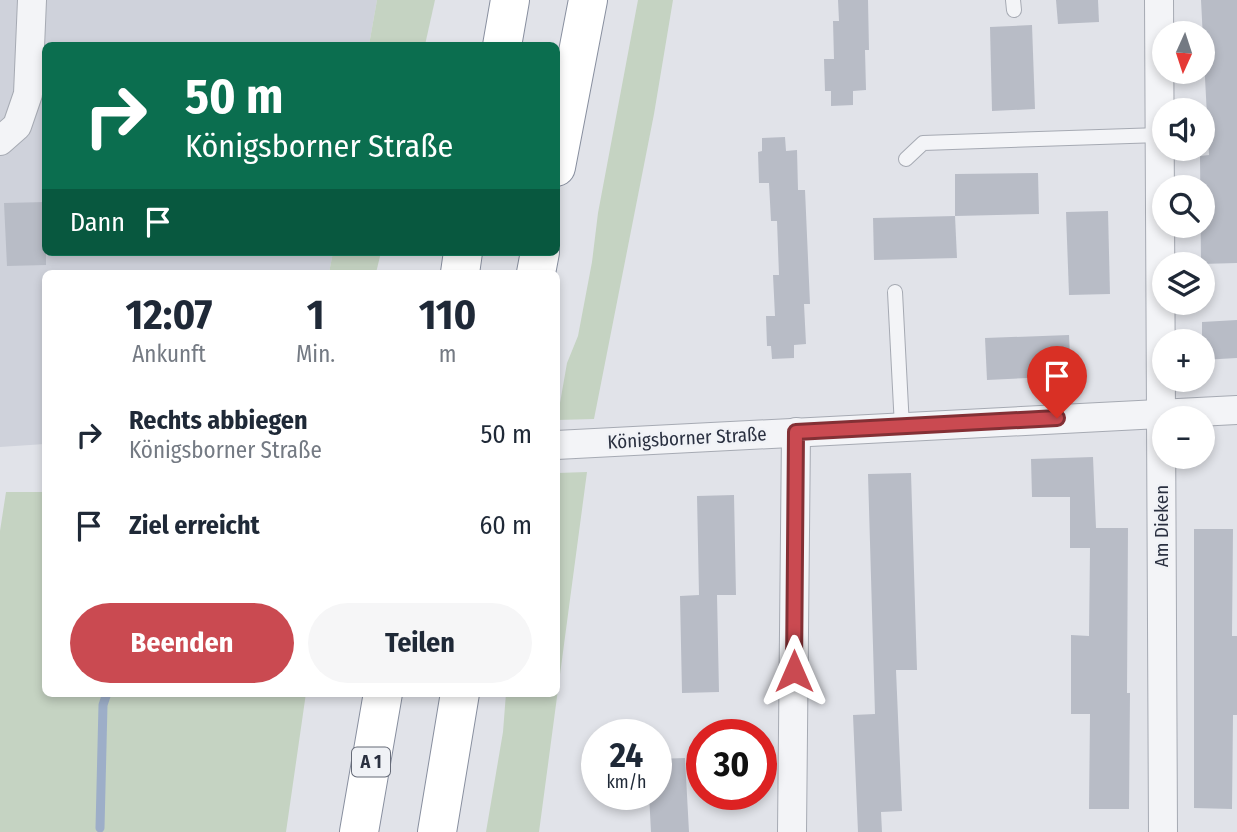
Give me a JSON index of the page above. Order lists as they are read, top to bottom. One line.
{"streets":{"highway":["A 1"],"street":["Königsborner Straße","Am Dieken"]},"north":"bottom","page":{"map_buttons":["+","−"],"turn":["50 m","Königsborner Straße"],"then":"Dann","eta":["12:07","Ankunft","1","Min.","110","m"],"list":[{"name":"Rechts abbiegen","note":"Königsborner Straße","value":"50 m"},{"name":"Ziel erreicht","value":"60 m"}],"buttons":["Beenden","Teilen"],"speed":"24 km/h","limit":"30"}}
